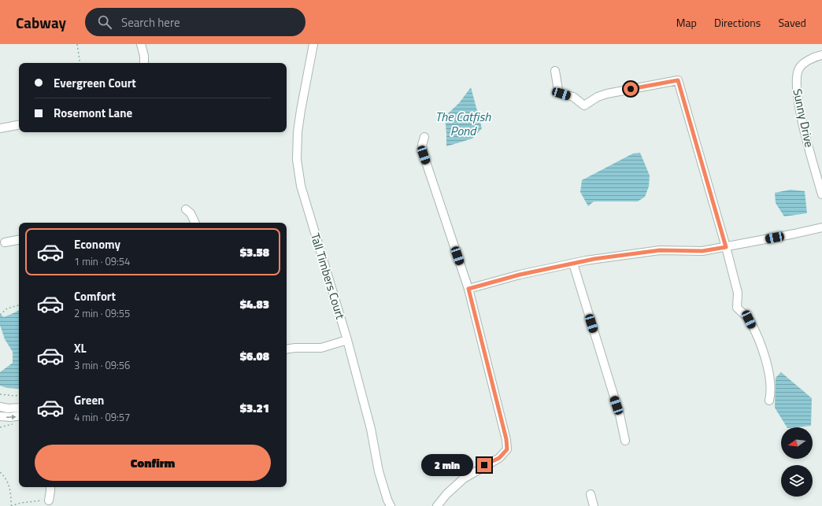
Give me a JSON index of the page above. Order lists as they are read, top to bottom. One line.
{"streets":{"street":["Sunny Drive","Tall Timbers Court"]},"water":["The Catfish Pond"],"north":"left","page":{"header":"Cabway","search":"Search here","nav":["Map","Directions","Saved"],"banner":["Evergreen Court","Rosemont Lane"],"list":[{"name":"Economy","note":"1 min · 09:54","value":"$3.58"},{"name":"Comfort","note":"2 min · 09:55","value":"$4.83"},{"name":"XL","note":"3 min · 09:56","value":"$6.08"},{"name":"Green","note":"4 min · 09:57","value":"$3.21"}],"buttons":"Confirm","bubble":"2 min"}}
